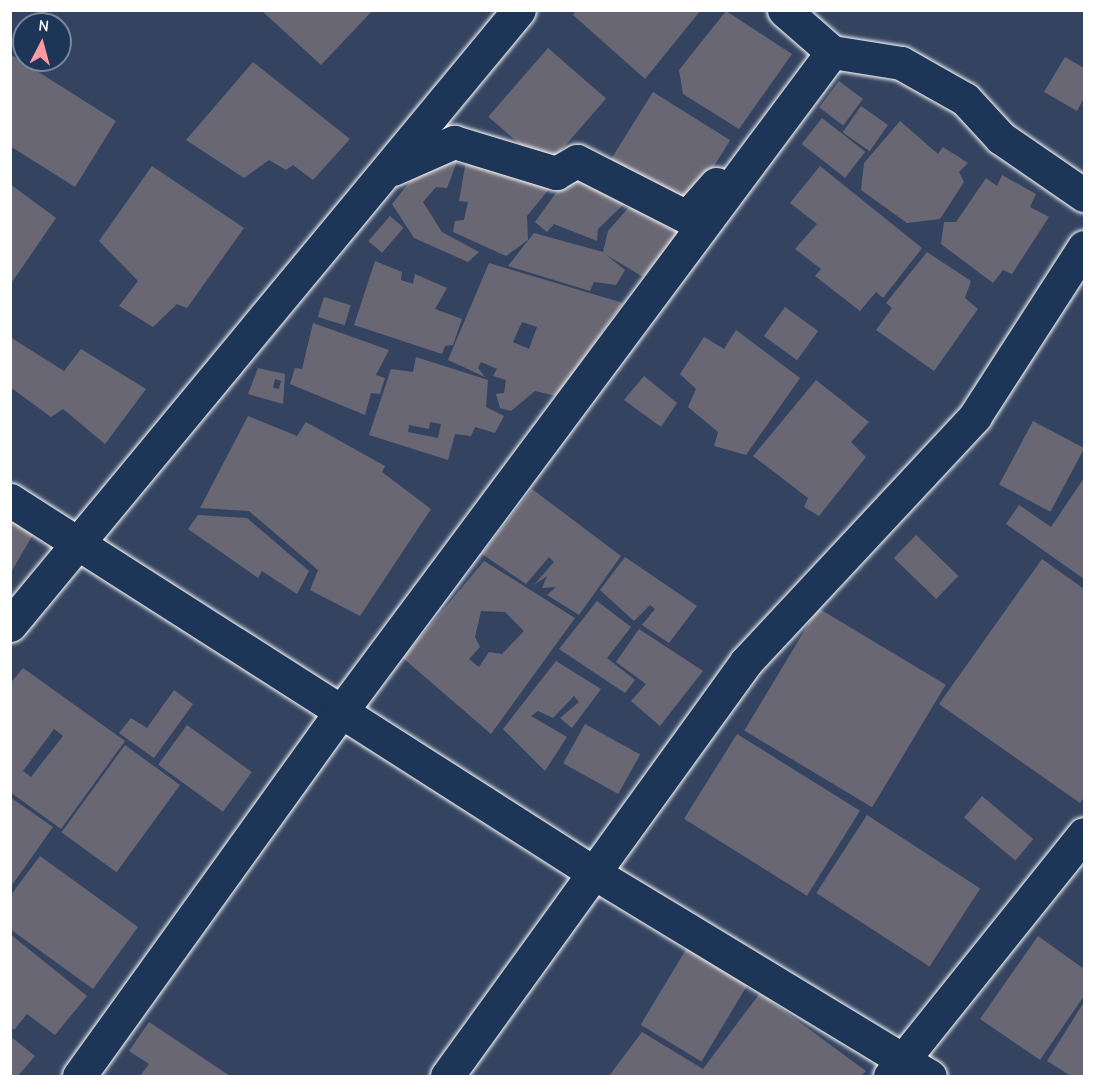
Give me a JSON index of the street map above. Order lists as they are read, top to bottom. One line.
{"north":"top"}
